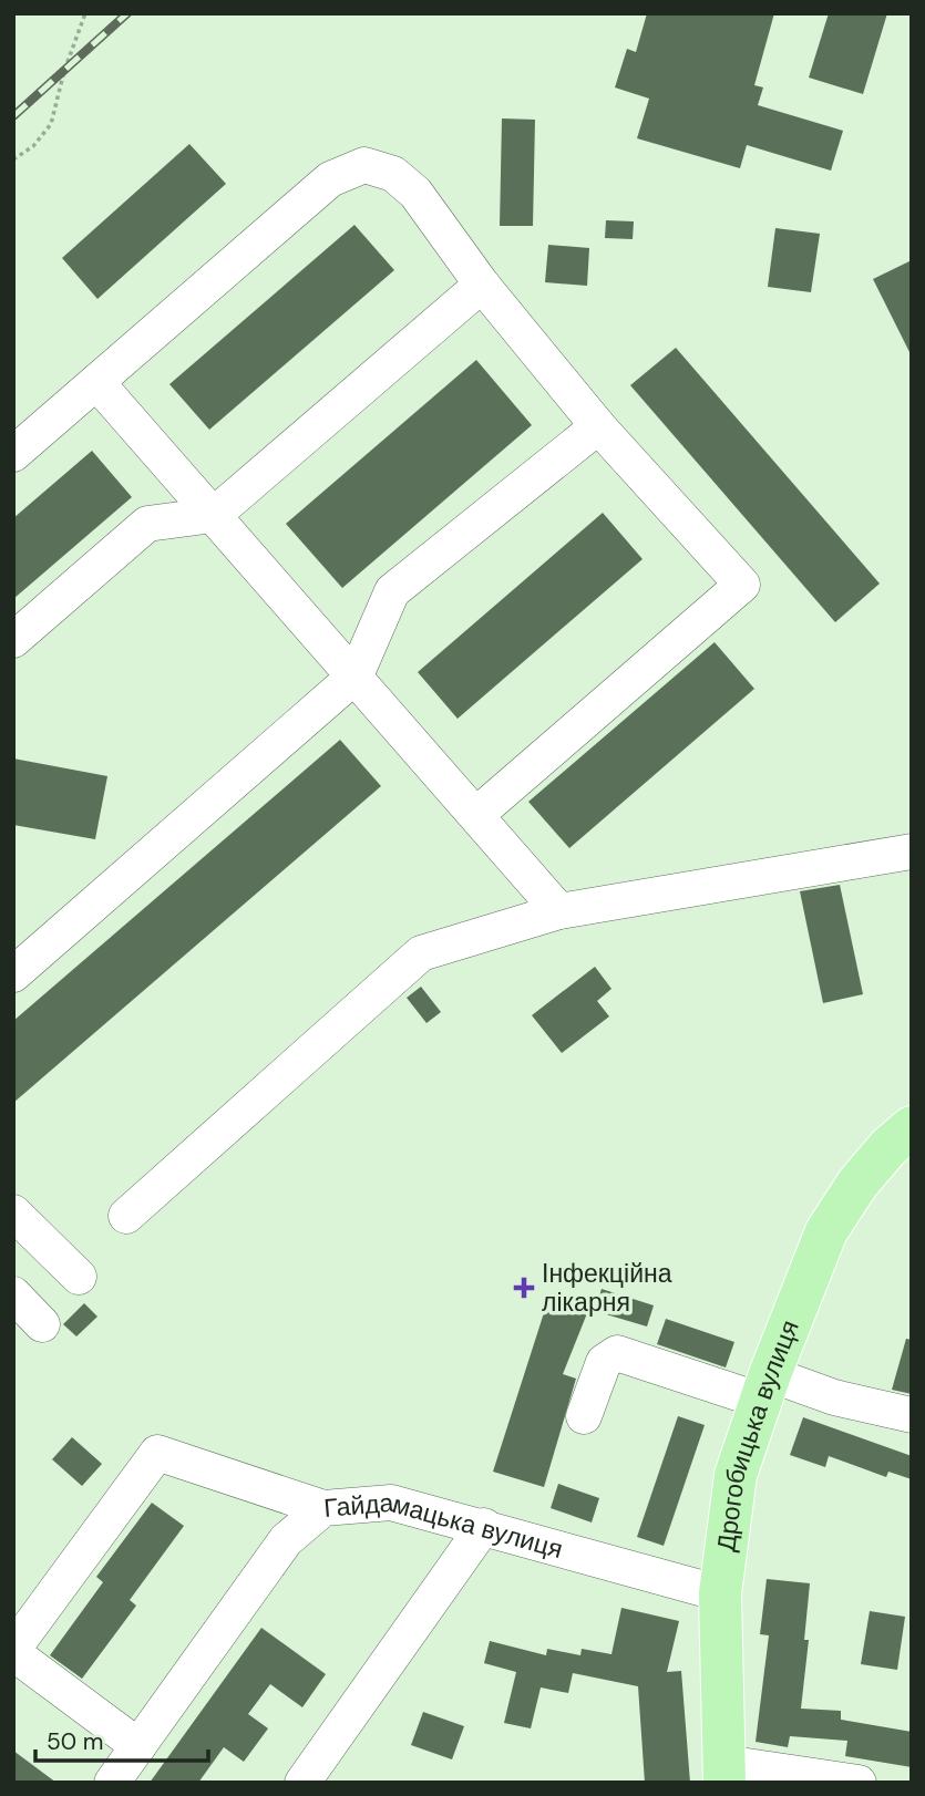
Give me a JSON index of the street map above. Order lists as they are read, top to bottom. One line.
{"streets":{"main road":["Дрогобицька вулиця"],"street":["Гайдамацька вулиця"]},"crossings":[["Дрогобицька вулиця","Гайдамацька вулиця"]],"places":{"health":["Інфекційна лікарня"]},"scale_bar":"50 m"}
